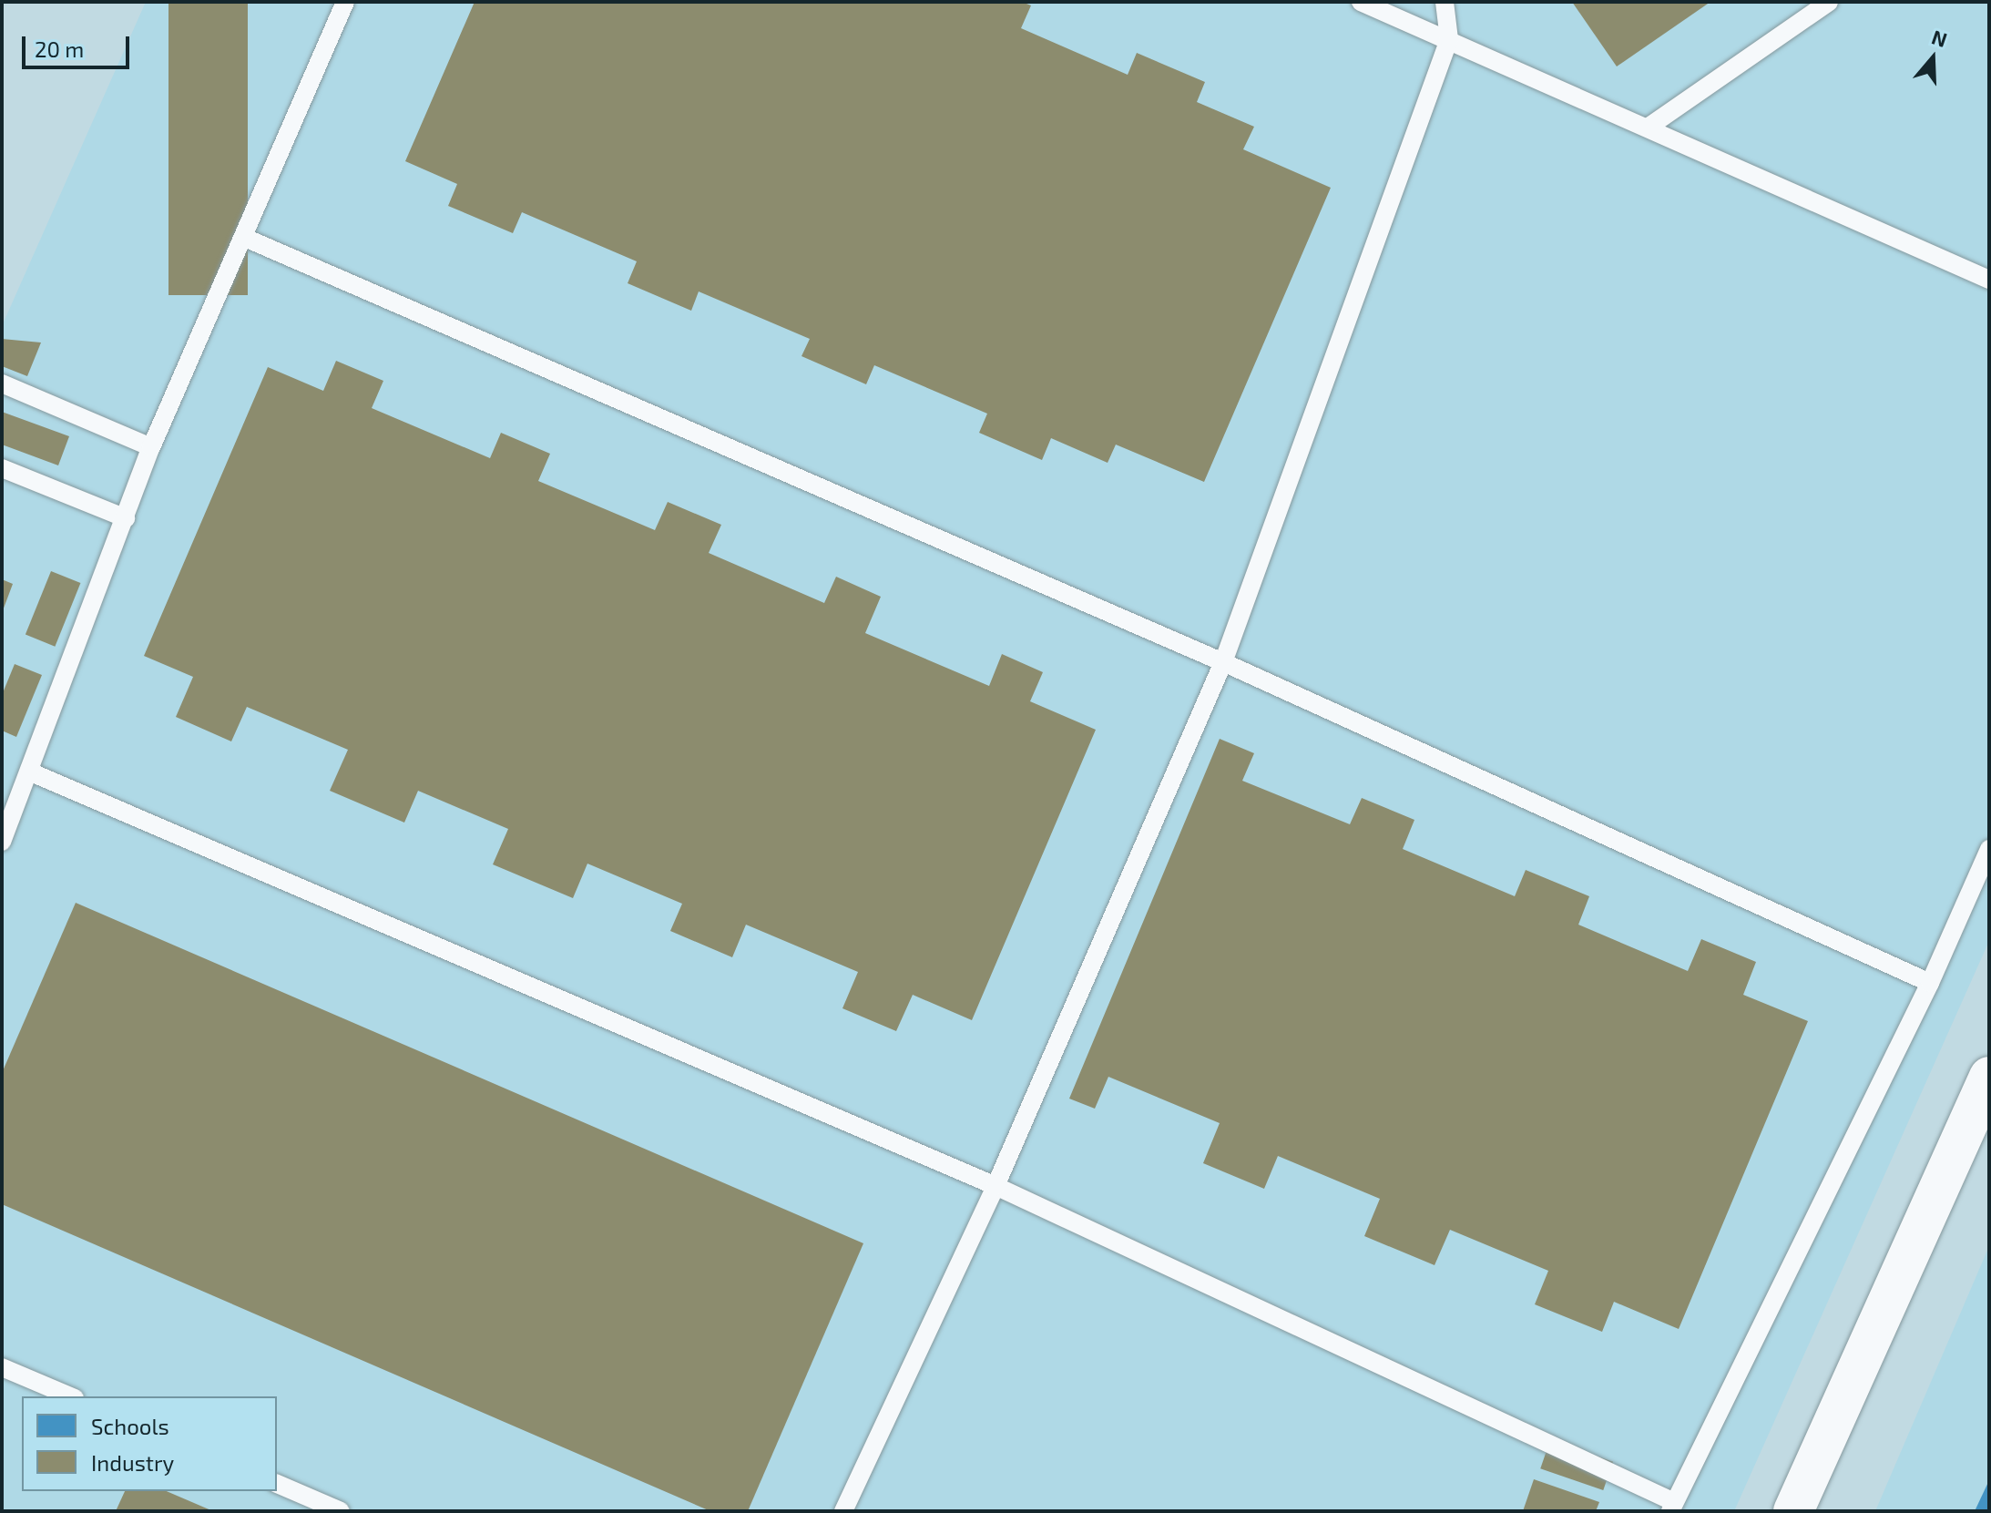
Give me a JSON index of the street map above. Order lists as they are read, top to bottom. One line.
{"legend":["Schools","Industry"],"scale_bar":"20 m","north":"top"}
